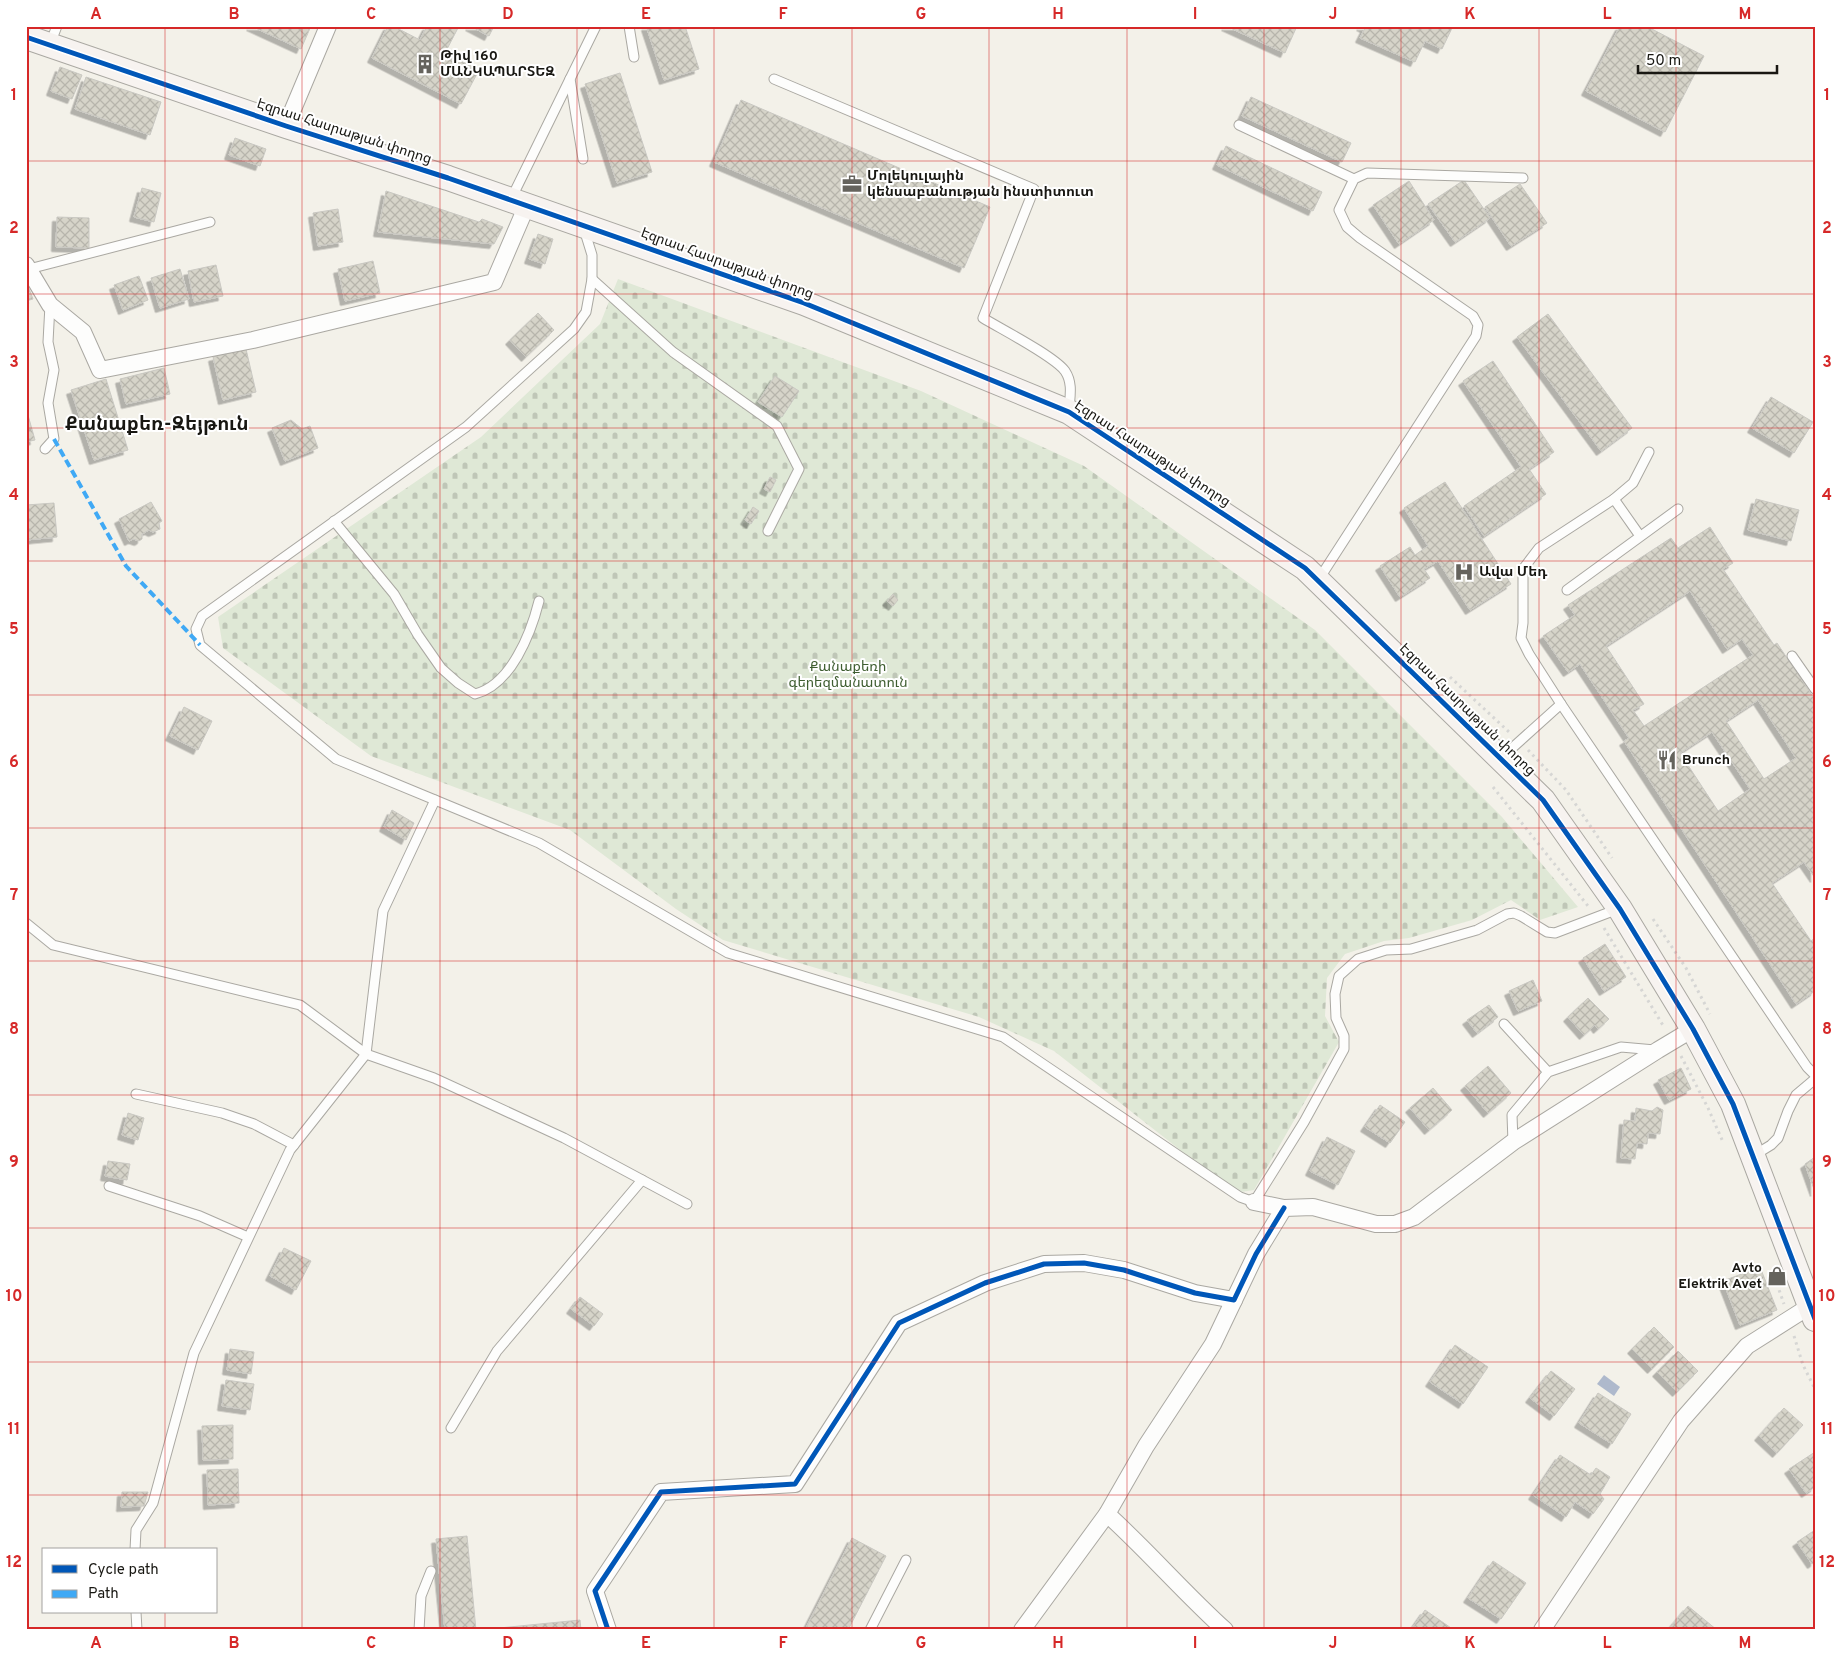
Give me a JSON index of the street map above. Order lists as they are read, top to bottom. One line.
{"streets":{"street":["Էզրաս Հասրաթյան փողոց"]},"districts":["Քանաքեռ-Զեյթուն"],"parks":["Քանաքեռի գերեզմանատուն"],"places":{"building":["Թիվ 160 ՄԱՆԿԱՊԱՐՏԵԶ"],"office":["Մոլեկուլային կենսաբանության ինստիտուտ"],"hospital":["Ավա Մեդ"],"restaurant":["Brunch"],"shop":["Avto Elektrik Avet"]},"legend":["Cycle path","Path"],"scale_bar":"50 m","grid":{"columns":["A","B","C","D","E","F","G","H","I","J","K","L","M"],"rows":["1","2","3","4","5","6","7","8","9","10","11","12"]}}
